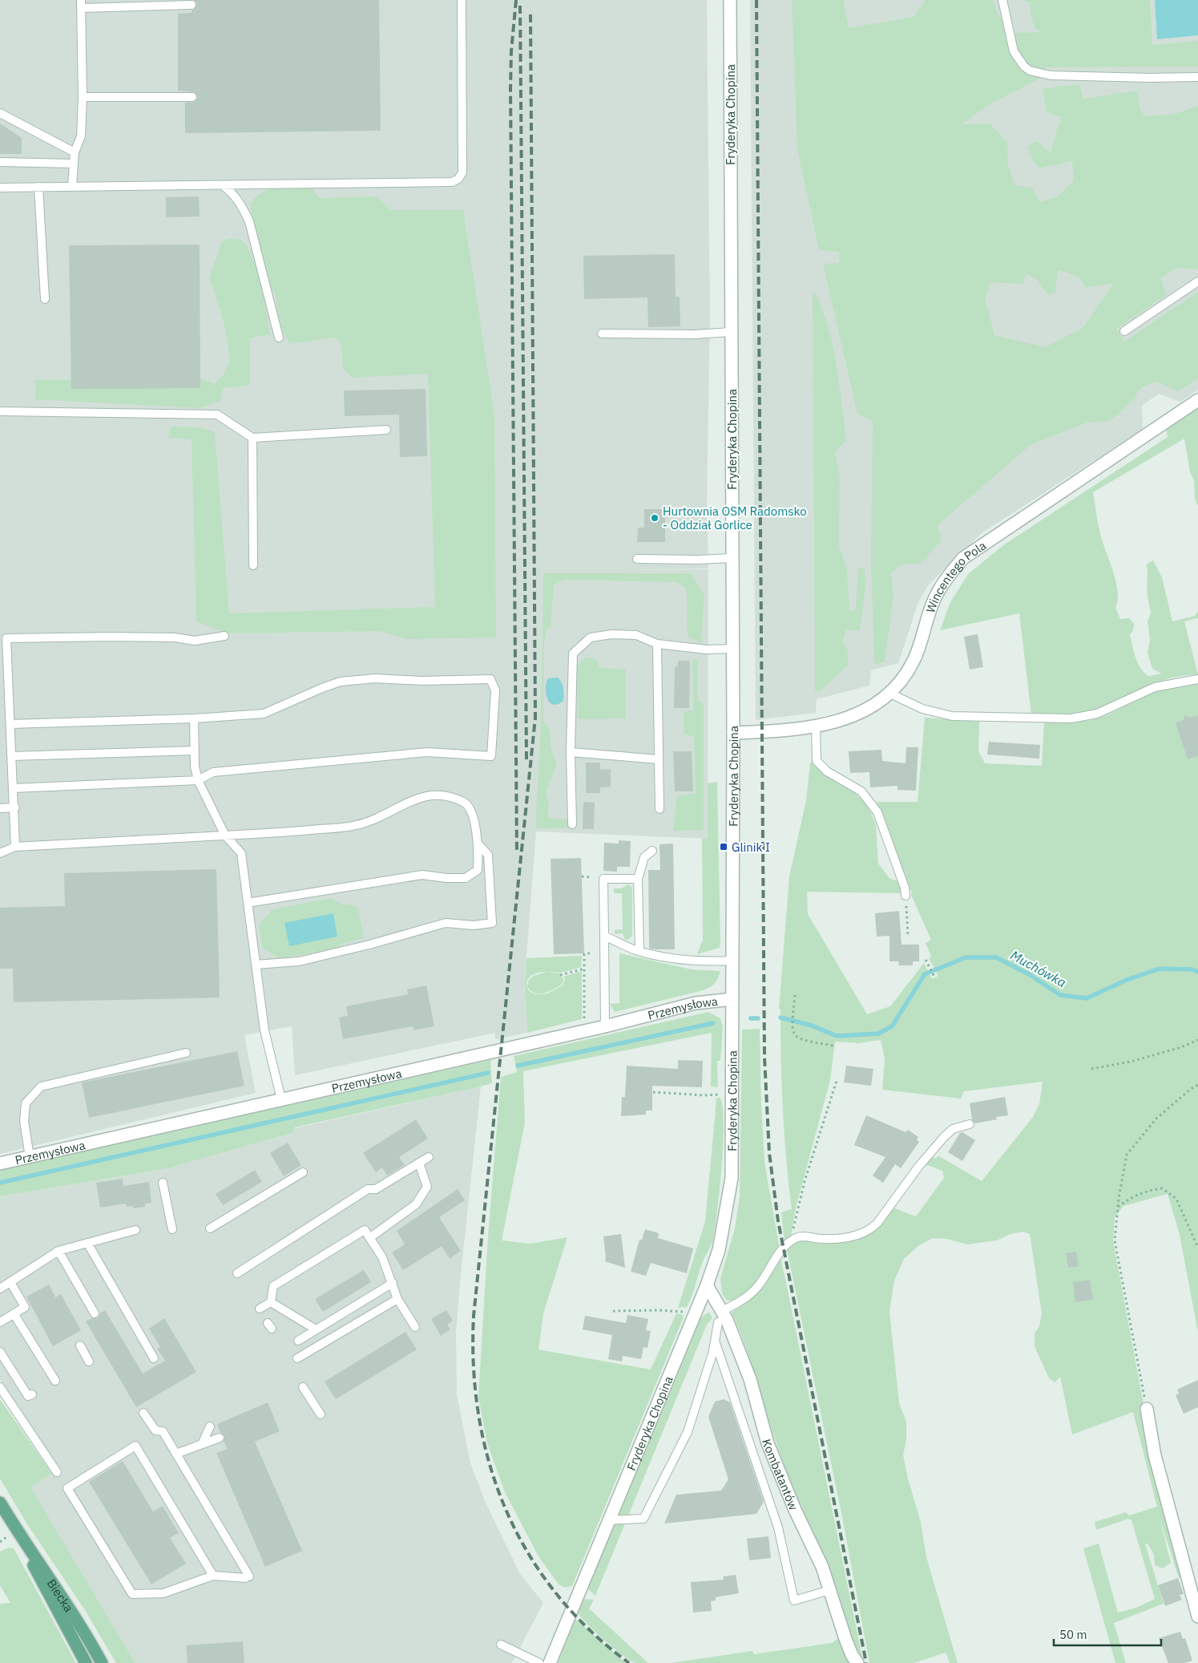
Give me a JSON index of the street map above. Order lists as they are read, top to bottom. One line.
{"streets":{"main road":["Biecka"],"street":["Fryderyka Chopina","Wincentego Pola","Przemysłowa","Kombatantów"]},"crossings":[["Fryderyka Chopina","Wincentego Pola"],["Fryderyka Chopina","Przemysłowa"],["Fryderyka Chopina","Kombatantów"]],"water":["Muchówka"],"places":{"other":["Hurtownia OSM Radomsko - Oddział Gorlice"],"transit":["Glinik I"]},"scale_bar":"50 m"}
